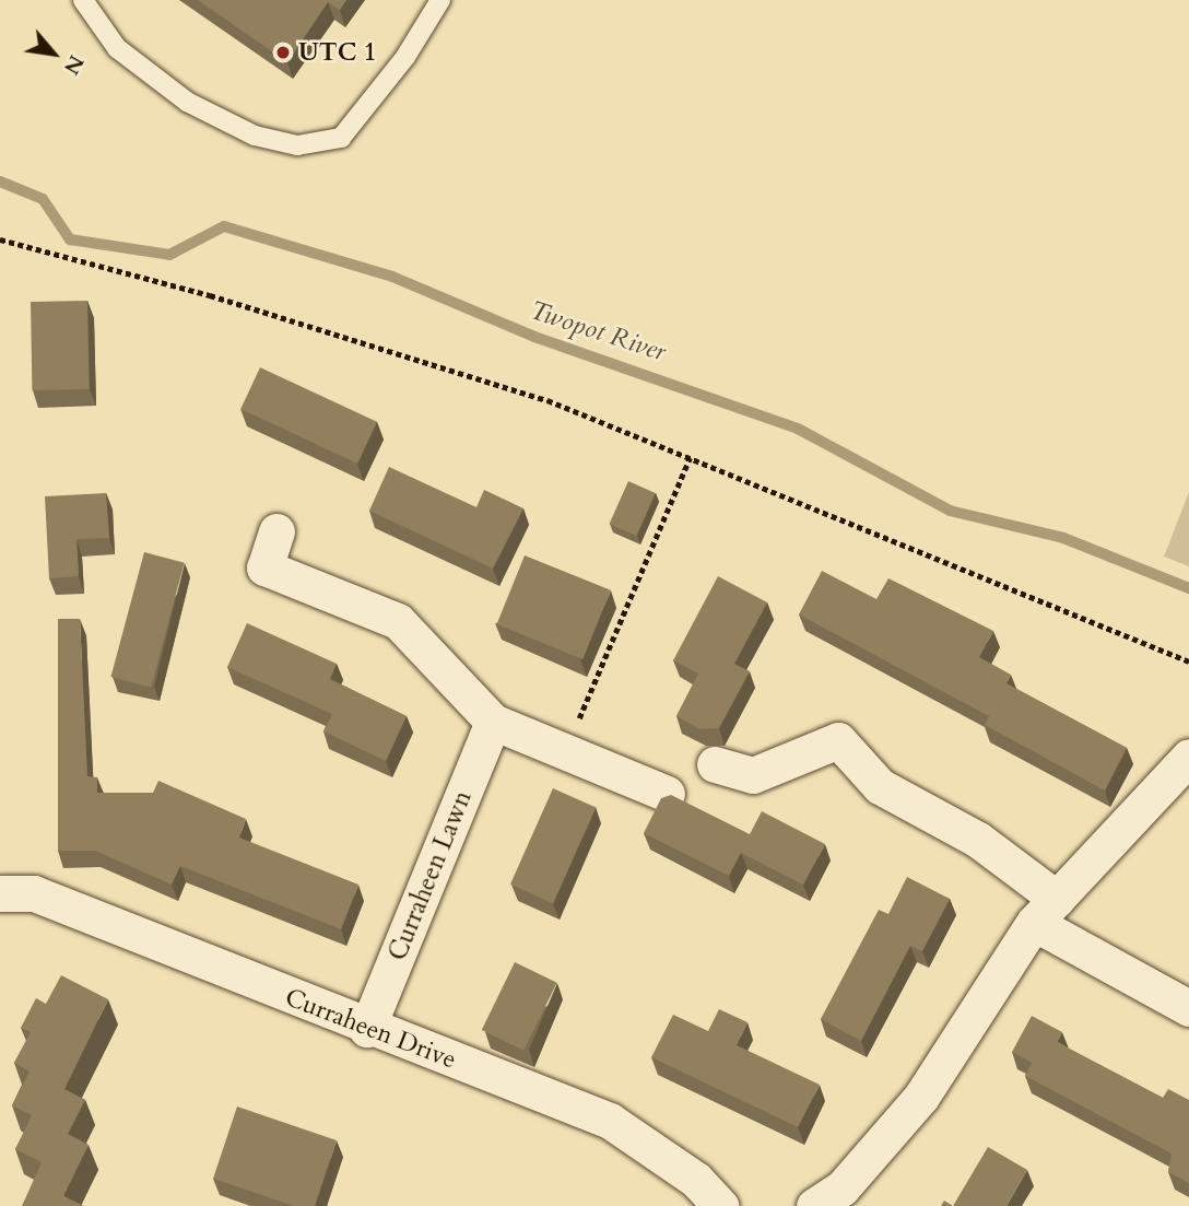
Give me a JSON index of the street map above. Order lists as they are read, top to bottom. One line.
{"streets":{"street":["Curraheen Lawn","Curraheen Drive"]},"crossings":[["Curraheen Lawn","Curraheen Drive"]],"water":["Twopot River"],"places":["UTC 1"],"north":"bottom right"}
